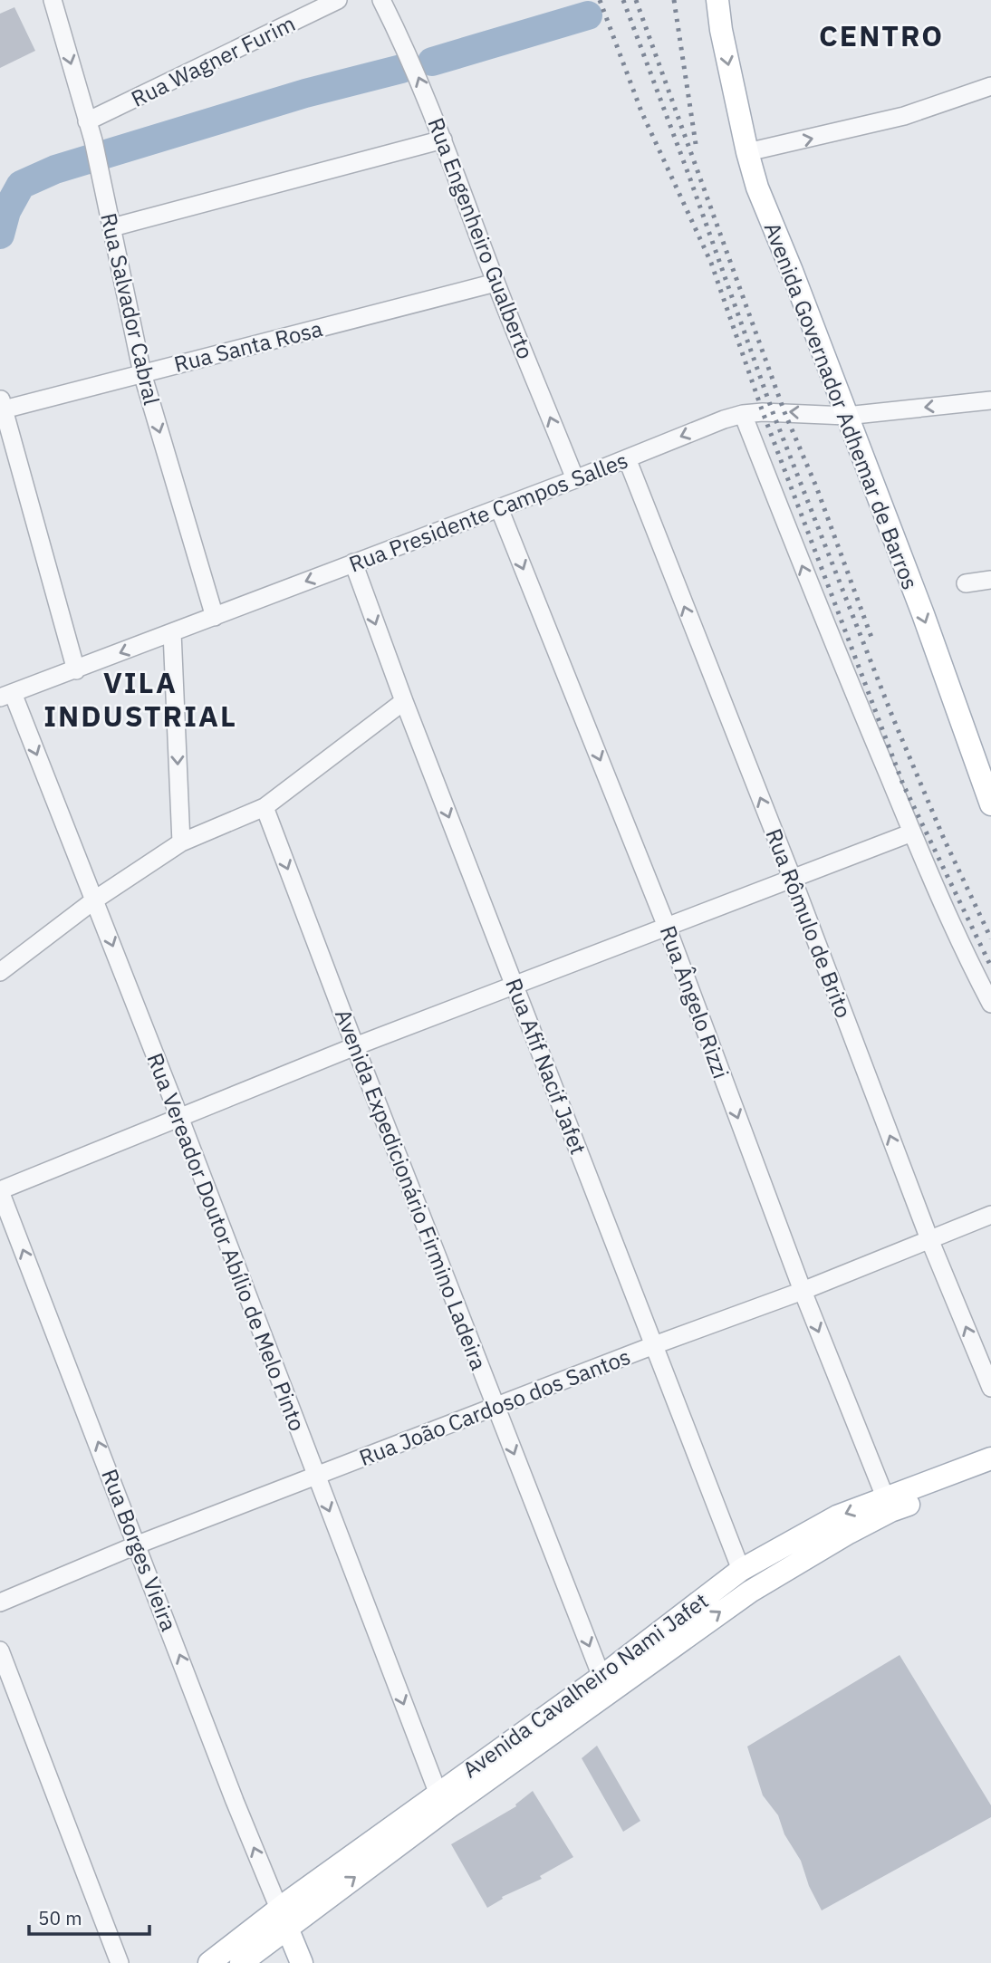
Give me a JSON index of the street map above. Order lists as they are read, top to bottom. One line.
{"streets":{"main road":["Avenida Governador Adhemar de Barros","Avenida Cavalheiro Nami Jafet"],"street":["Rua Wagner Furim","Rua Engenheiro Gualberto","Rua Salvador Cabral","Rua Santa Rosa","Rua Presidente Campos Salles","Rua Rômulo de Brito","Rua Ângelo Rizzi","Rua Afif Nacif Jafet","Avenida Expedicionário Firmino Ladeira","Rua Vereador Doutor Abílio de Melo Pinto","Rua João Cardoso dos Santos","Rua Borges Vieira"]},"crossings":[["Rua Wagner Furim","Rua Salvador Cabral"],["Rua Engenheiro Gualberto","Rua Santa Rosa"],["Rua Engenheiro Gualberto","Rua Presidente Campos Salles"],["Rua Salvador Cabral","Rua Santa Rosa"],["Rua Salvador Cabral","Rua Presidente Campos Salles"],["Avenida Governador Adhemar de Barros","Rua Presidente Campos Salles"],["Rua Presidente Campos Salles","Rua Rômulo de Brito"],["Rua Presidente Campos Salles","Rua Ângelo Rizzi"],["Rua Presidente Campos Salles","Rua Afif Nacif Jafet"],["Rua Presidente Campos Salles","Rua Vereador Doutor Abílio de Melo Pinto"],["Rua Rômulo de Brito","Rua João Cardoso dos Santos"],["Rua Ângelo Rizzi","Rua João Cardoso dos Santos"],["Rua Ângelo Rizzi","Avenida Cavalheiro Nami Jafet"],["Rua Afif Nacif Jafet","Rua João Cardoso dos Santos"],["Rua Afif Nacif Jafet","Avenida Cavalheiro Nami Jafet"],["Avenida Expedicionário Firmino Ladeira","Rua João Cardoso dos Santos"],["Avenida Expedicionário Firmino Ladeira","Avenida Cavalheiro Nami Jafet"],["Rua Vereador Doutor Abílio de Melo Pinto","Rua João Cardoso dos Santos"],["Rua Vereador Doutor Abílio de Melo Pinto","Avenida Cavalheiro Nami Jafet"],["Rua João Cardoso dos Santos","Rua Borges Vieira"],["Rua Borges Vieira","Avenida Cavalheiro Nami Jafet"]],"one_way":["Rua Engenheiro Gualberto","Avenida Governador Adhemar de Barros","Rua Presidente Campos Salles","Rua Ângelo Rizzi","Rua Afif Nacif Jafet","Avenida Expedicionário Firmino Ladeira","Rua Vereador Doutor Abílio de Melo Pinto","Rua Borges Vieira"],"districts":["CENTRO","VILA INDUSTRIAL"],"scale_bar":"50 m"}
